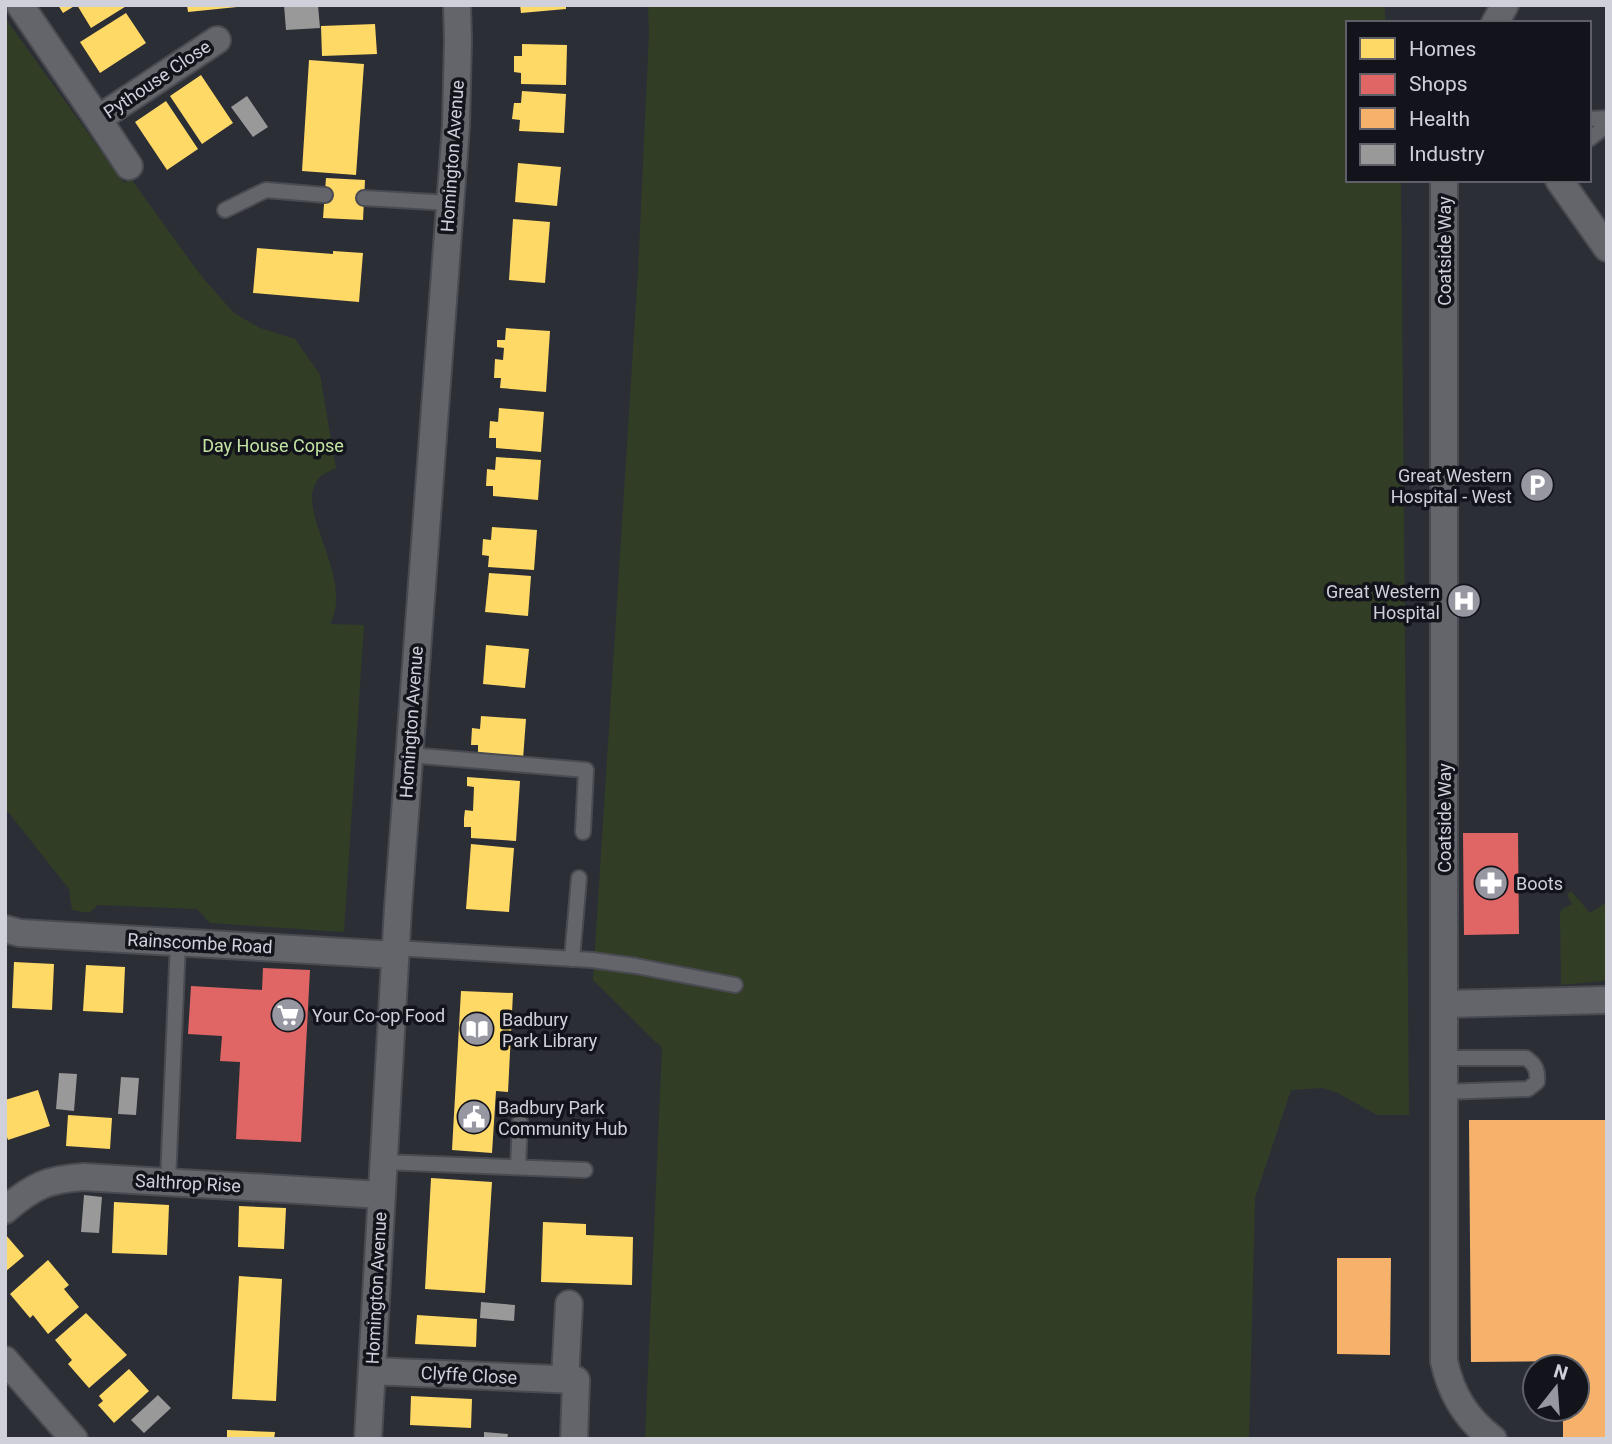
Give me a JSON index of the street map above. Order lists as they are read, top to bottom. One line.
{"streets":{"street":["Pythouse Close","Homington Avenue","Coatside Way","Rainscombe Road","Salthrop Rise","Clyffe Close"]},"crossings":[["Homington Avenue","Rainscombe Road"],["Homington Avenue","Salthrop Rise"],["Homington Avenue","Clyffe Close"]],"parks":["Day House Copse"],"places":{"parking":["Great Western Hospital - West"],"hospital":["Great Western Hospital"],"pharmacy":["Boots"],"supermarket":["Your Co-op Food"],"library":["Badbury Park Library"],"public building":["Badbury Park Community Hub"]},"legend":["Homes","Shops","Health","Industry"],"north":"top"}
